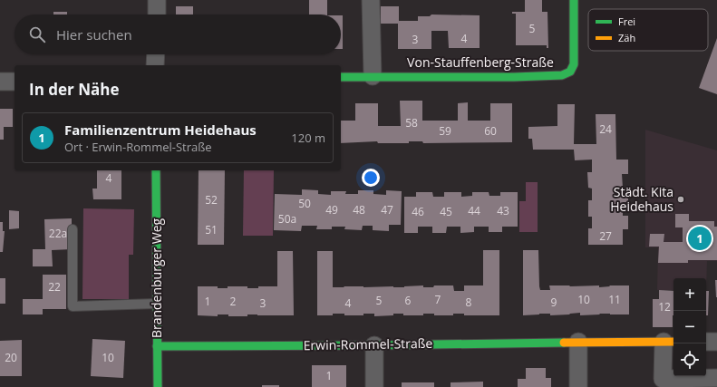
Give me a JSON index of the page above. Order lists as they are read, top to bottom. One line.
{"streets":{"street":["Von-Stauffenberg-Straße","Brandenburger Weg","Erwin-Rommel-Straße"]},"crossings":[["Brandenburger Weg","Erwin-Rommel-Straße"]],"places":["Städt. Kita Heidehaus"],"house_numbers":["5","4","3","58","24","59","60","4","52","50","49","48","47","44","43","46","45","50a","51","22a","27","22","7","10","11","5","6","1","2","8","9","3","4","12","20","10","1"],"legend":["Frei","Zäh"],"page":{"search":"Hier suchen","heading":"In der Nähe","list":[{"mark":"1","name":"Familienzentrum Heidehaus","note":"Ort · Erwin-Rommel-Straße","value":"120 m"}],"pins":"1","map_buttons":["+","−"]}}
